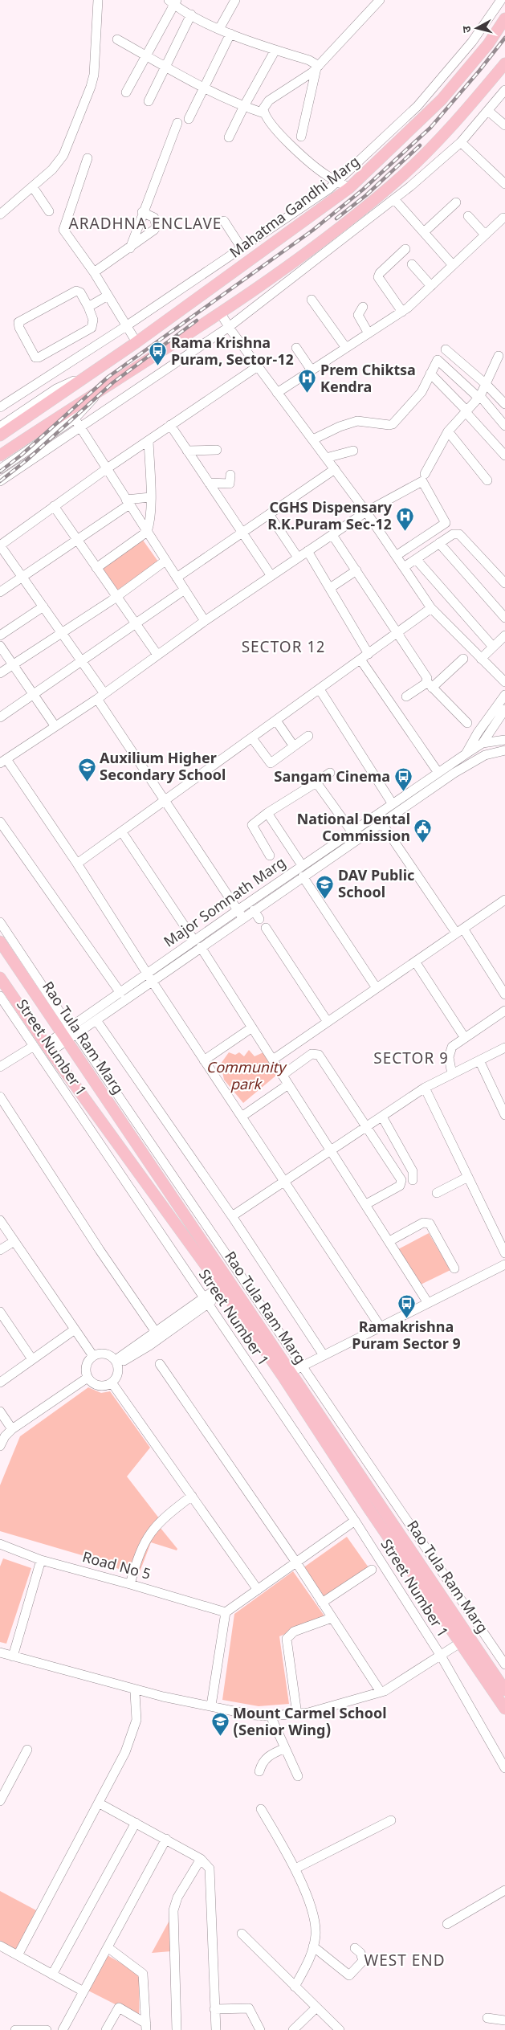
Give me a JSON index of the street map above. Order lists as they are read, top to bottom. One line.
{"streets":{"main road":["Mahatma Gandhi Marg","Rao Tula Ram Marg"],"street":["Major Somnath Marg","Street Number 1","Road No 5"]},"crossings":[["Major Somnath Marg","Rao Tula Ram Marg"]],"districts":["ARADHNA ENCLAVE","SECTOR 12","SECTOR 9","WEST END"],"parks":["Community park"],"places":{"bus stop":["Rama Krishna Puram, Sector-12","Sangam Cinema","Ramakrishna Puram Sector 9"],"hospital":["Prem Chiktsa Kendra","CGHS Dispensary R.K.Puram Sec-12"],"school or university":["Auxilium Higher Secondary School","DAV Public School","Mount Carmel School (Senior Wing)"],"public building":["National Dental Commission"]},"north":"left"}
